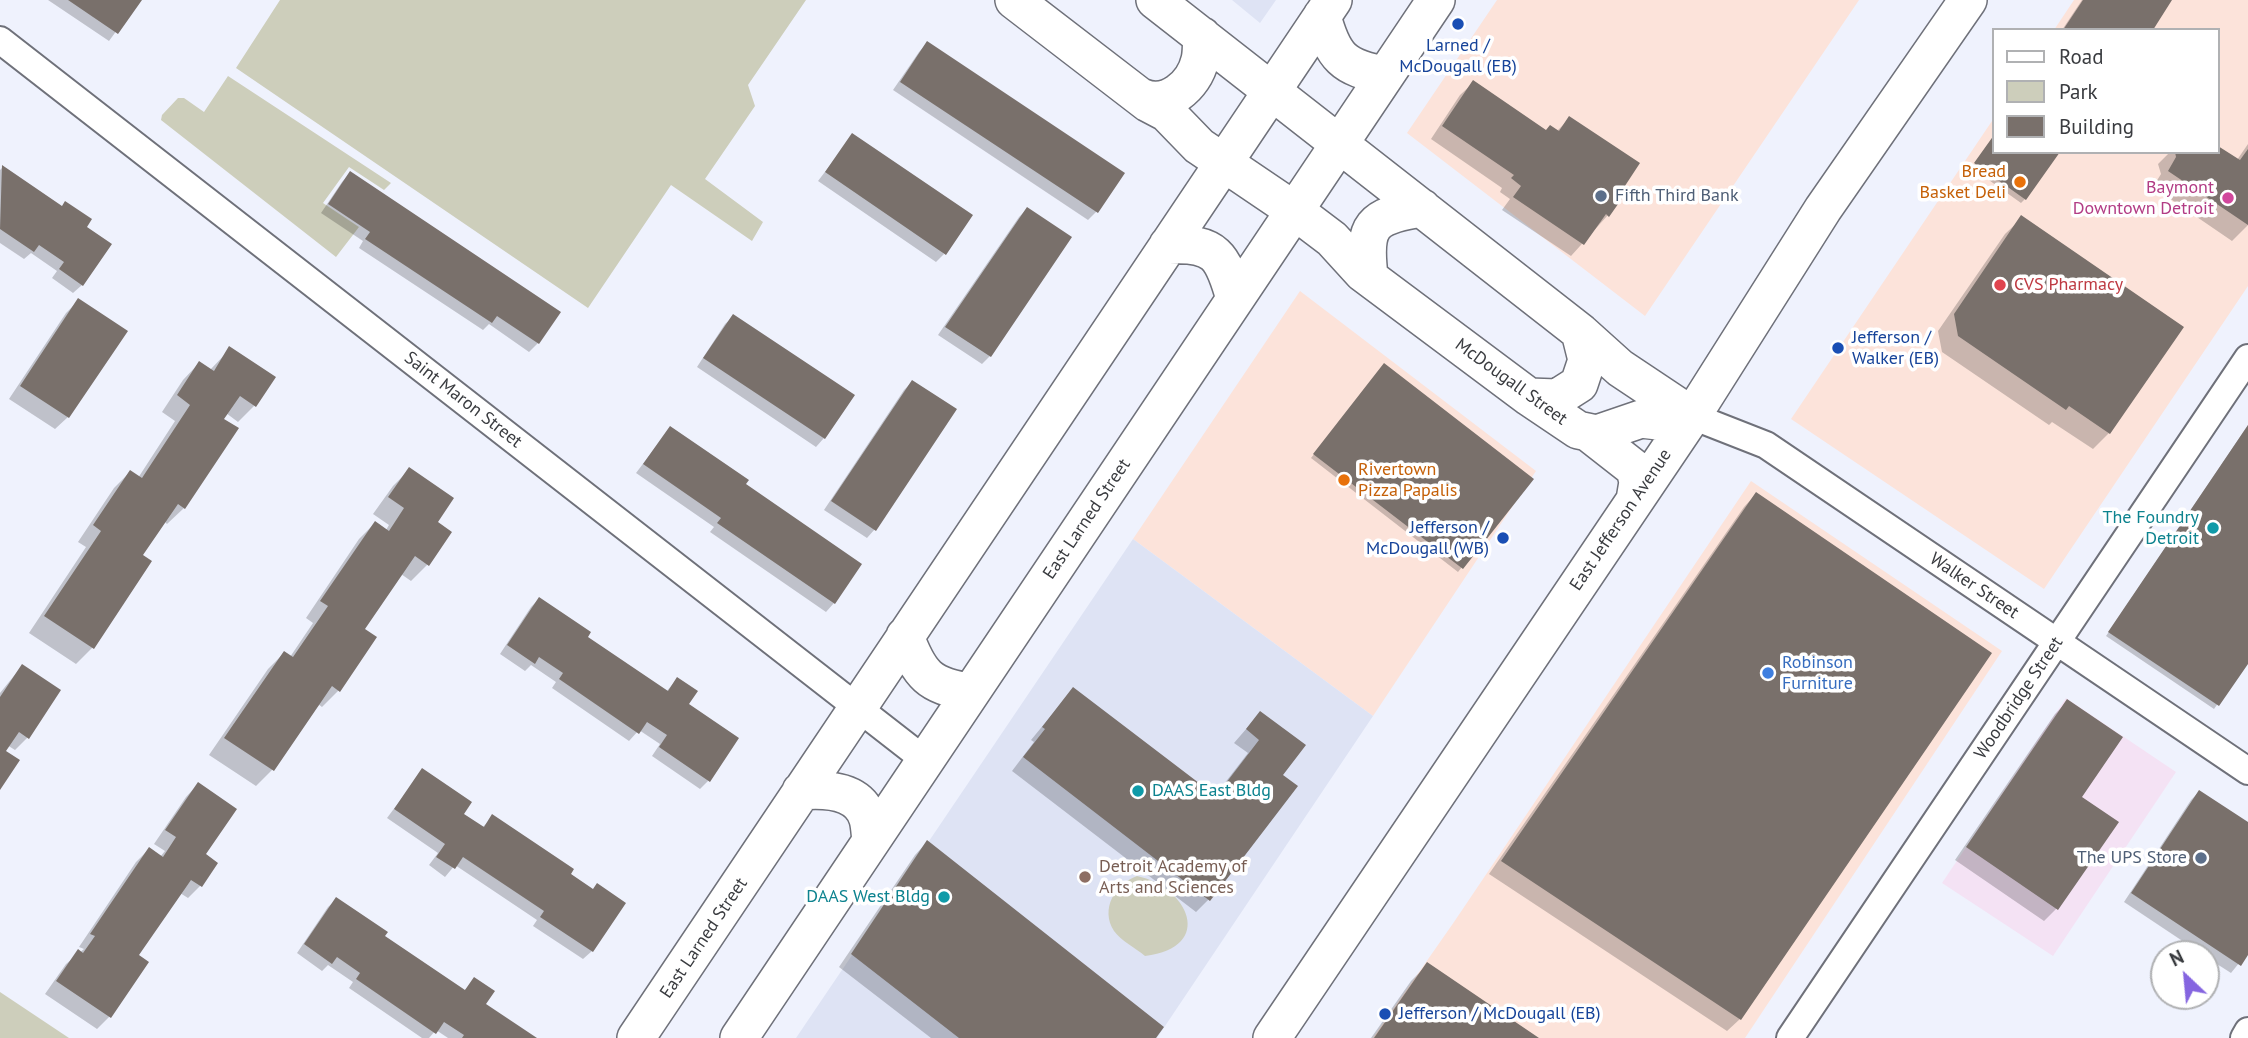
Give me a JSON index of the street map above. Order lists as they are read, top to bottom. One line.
{"streets":{"street":["McDougall Street","Saint Maron Street","East Larned Street","East Jefferson Avenue","Walker Street","Woodbridge Street"]},"crossings":[["McDougall Street","East Larned Street"],["McDougall Street","East Jefferson Avenue"],["Saint Maron Street","East Larned Street"],["East Jefferson Avenue","Walker Street"],["Walker Street","Woodbridge Street"]],"places":["Larned / McDougall (EB)","Bread Basket Deli","Fifth Third Bank","Baymont Downtown Detroit","CVS Pharmacy","Jefferson / Walker (EB)","Rivertown Pizza Papalis","The Foundry Detroit","Jefferson / McDougall (WB)","Robinson Furniture","DAAS East Bldg","The UPS Store","Detroit Academy of Arts and Sciences","DAAS West Bldg","Jefferson / McDougall (EB)"],"legend":["Road","Park","Building"],"north":"top left"}
